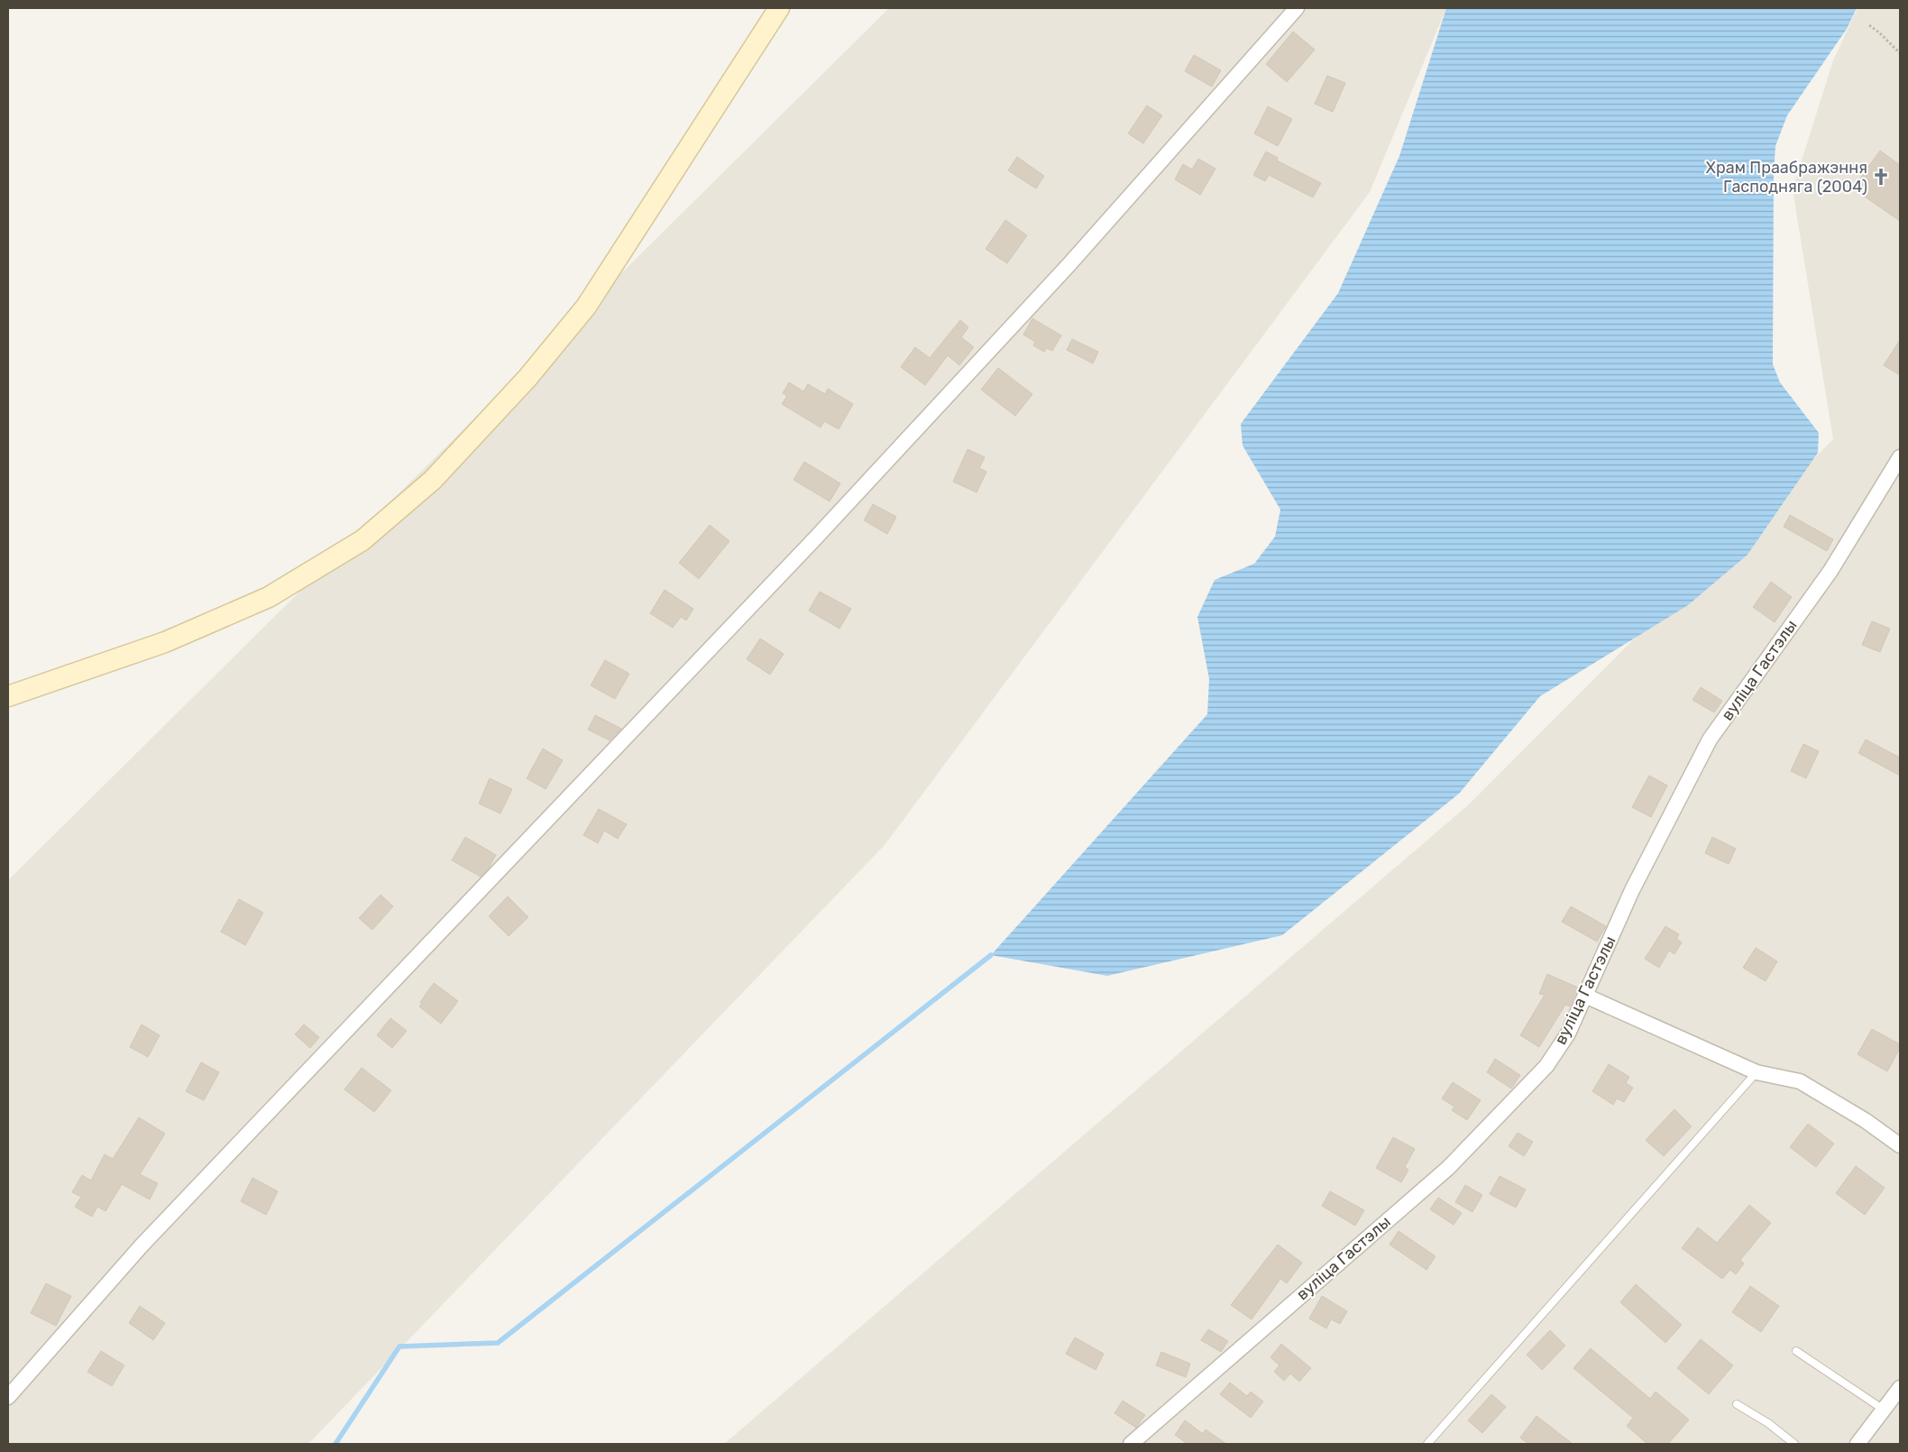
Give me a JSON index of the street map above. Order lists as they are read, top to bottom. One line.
{"streets":{"street":["вуліца Гастэлы"]},"places":{"church":["Храм Праабражэння Гасподняга (2004)"]}}
